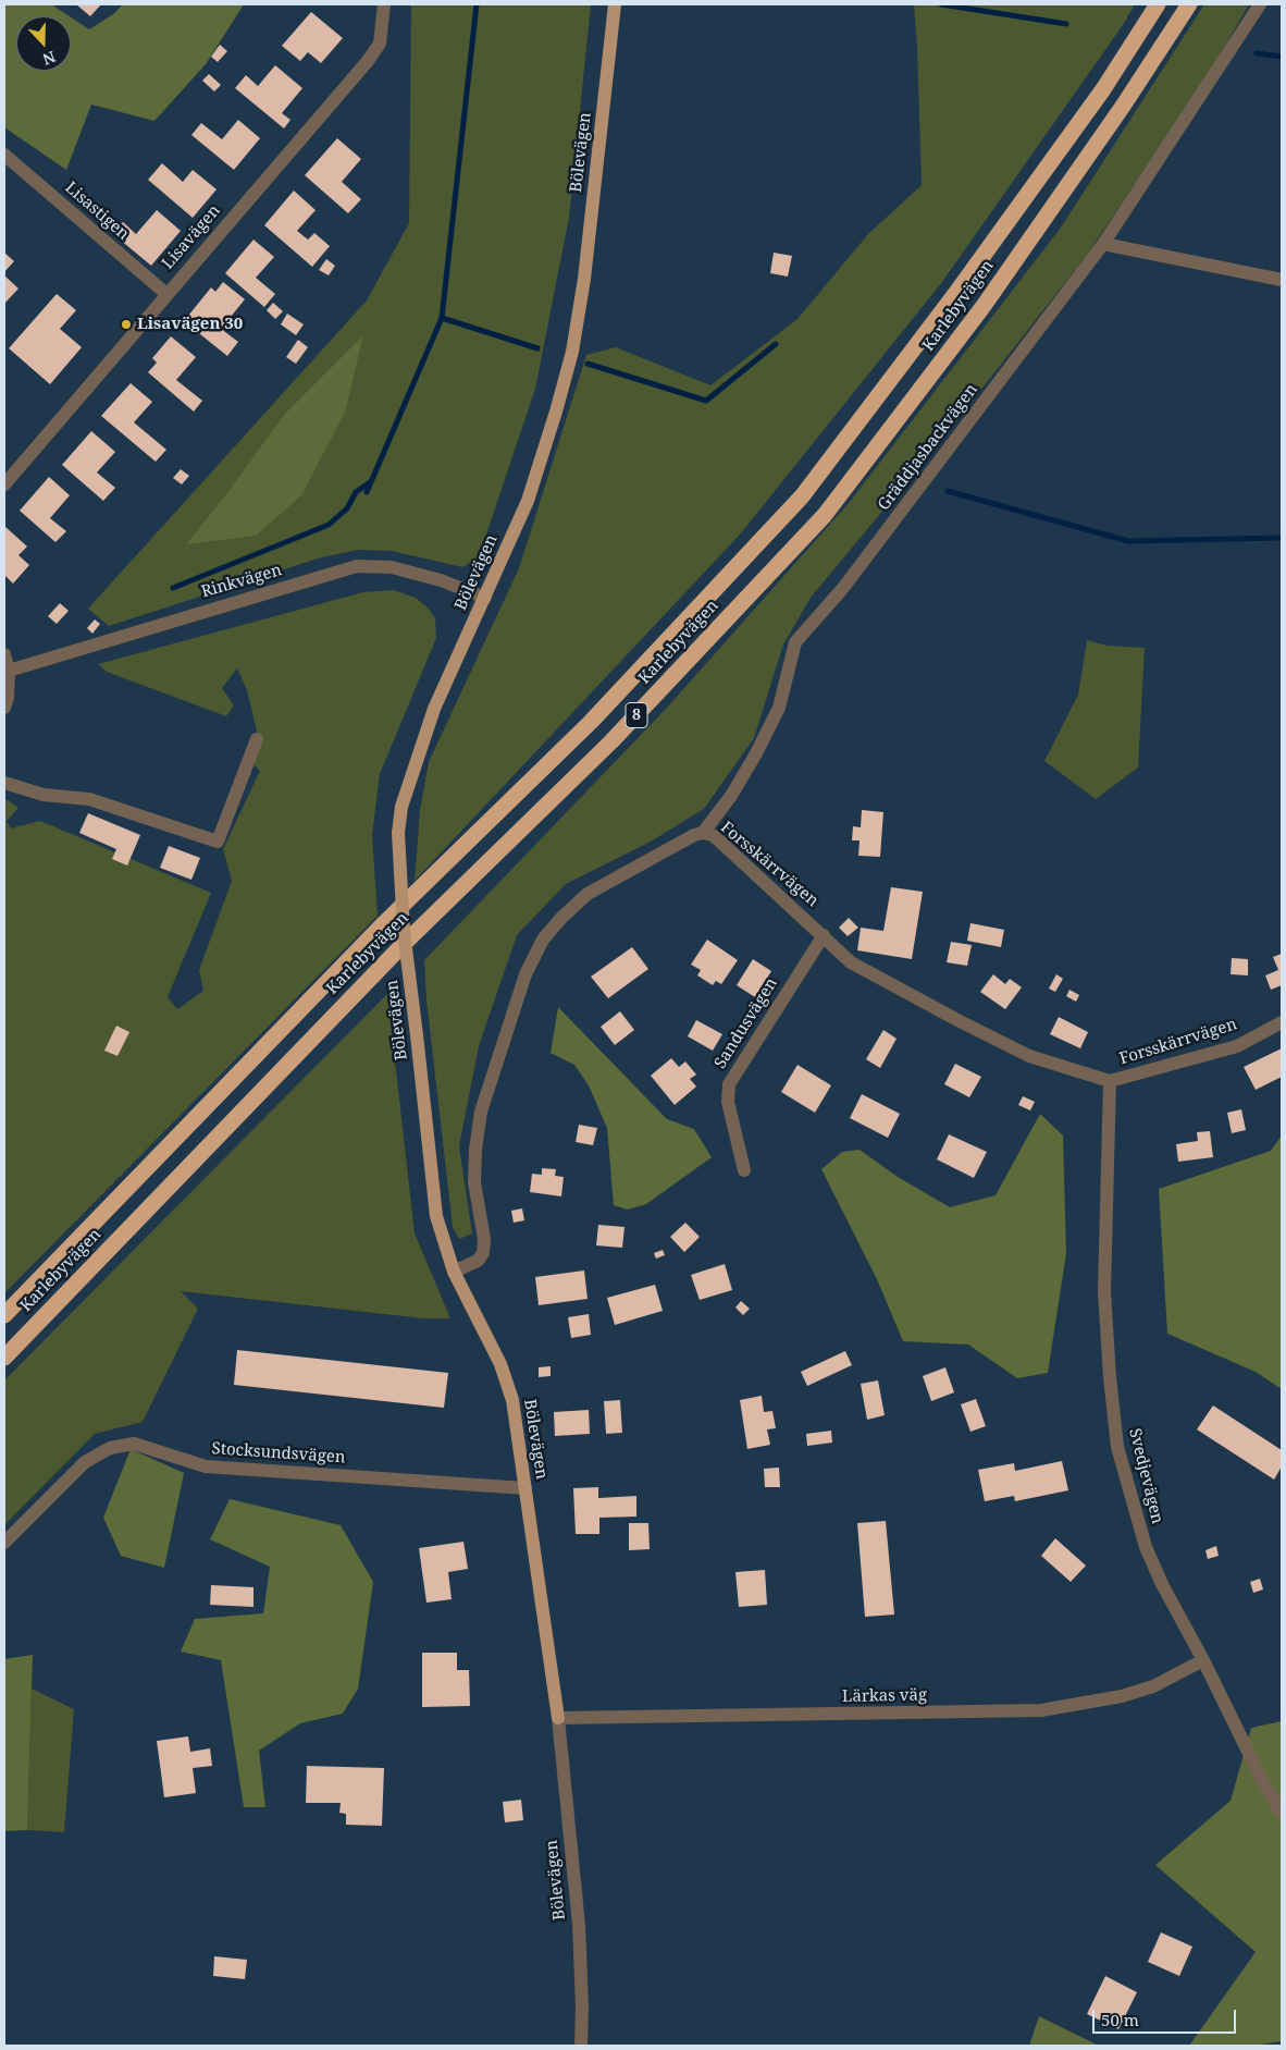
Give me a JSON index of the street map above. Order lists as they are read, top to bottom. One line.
{"streets":{"highway":["Karlebyvägen","8"],"main road":["Bölevägen"],"street":["Lisastigen","Lisavägen","Gräddjasbackvägen","Rinkvägen","Forsskärrvägen","Sandusvägen","Stocksundsvägen","Svedjevägen","Lärkas väg"]},"crossings":[["Bölevägen","Rinkvägen"],["Bölevägen","Forsskärrvägen"],["Bölevägen","Stocksundsvägen"],["Bölevägen","Lärkas väg"],["Lisastigen","Lisavägen"],["Gräddjasbackvägen","Forsskärrvägen"],["Forsskärrvägen","Sandusvägen"],["Forsskärrvägen","Svedjevägen"],["Svedjevägen","Lärkas väg"]],"places":["Lisavägen 30"],"scale_bar":"50 m","north":"bottom"}
